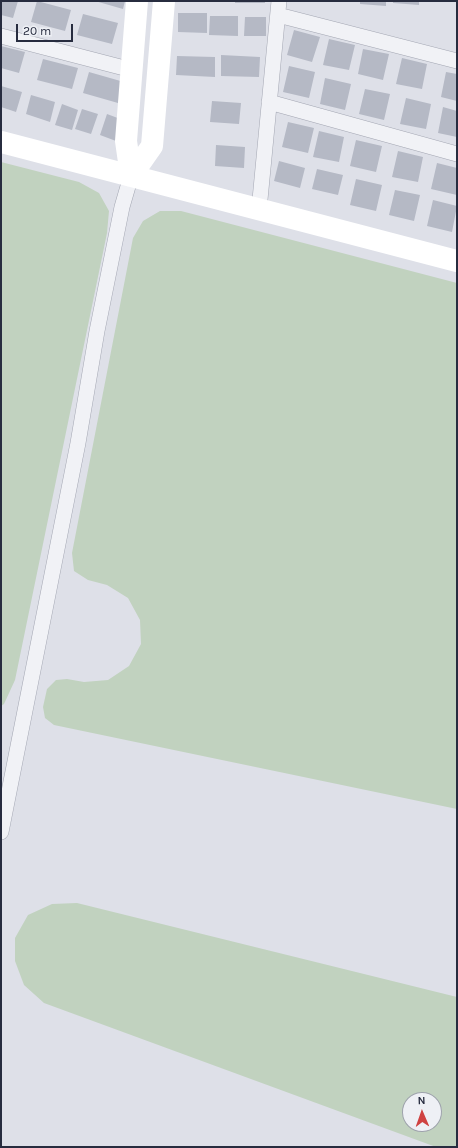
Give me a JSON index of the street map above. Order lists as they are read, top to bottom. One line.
{"scale_bar":"20 m","north":"top"}
